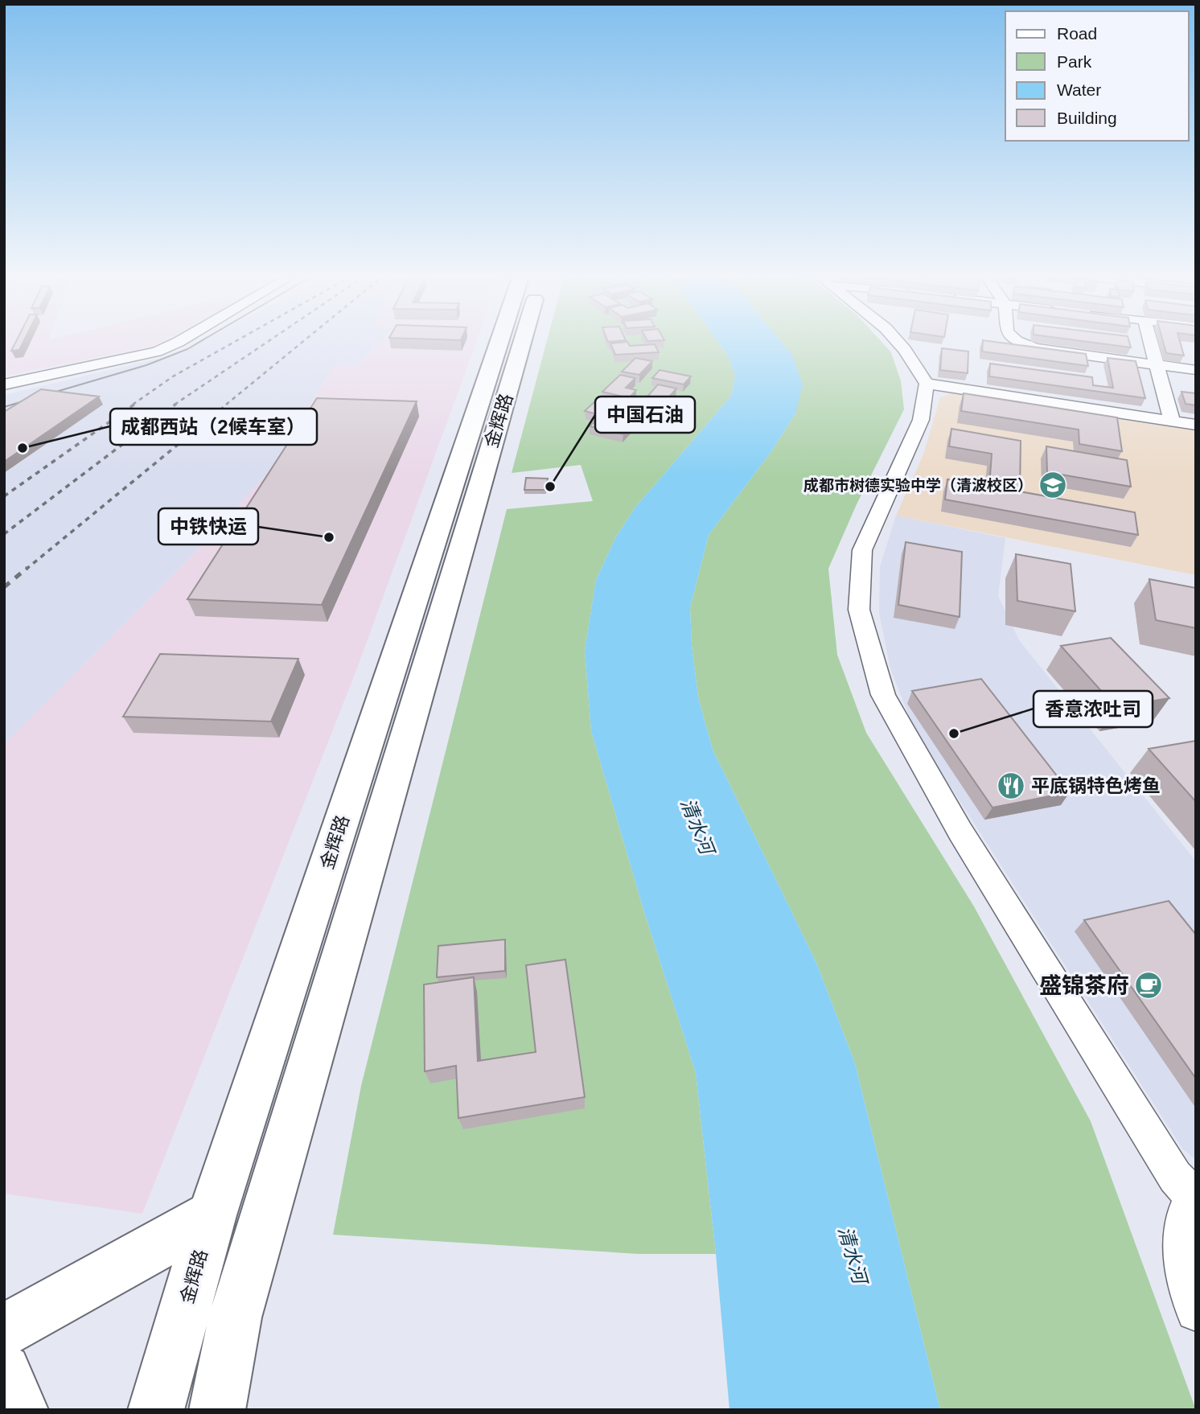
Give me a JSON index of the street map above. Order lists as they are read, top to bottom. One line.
{"streets":{"main road":["金辉路"]},"water":["清水河"],"places":{"other":["成都西站（2候车室）","中国石油","中铁快运","香意浓吐司"],"school or university":["成都市树德实验中学（清波校区）"],"restaurant":["平底锅特色烤鱼"],"cafe":["盛锦茶府"]},"legend":["Road","Park","Water","Building"]}
